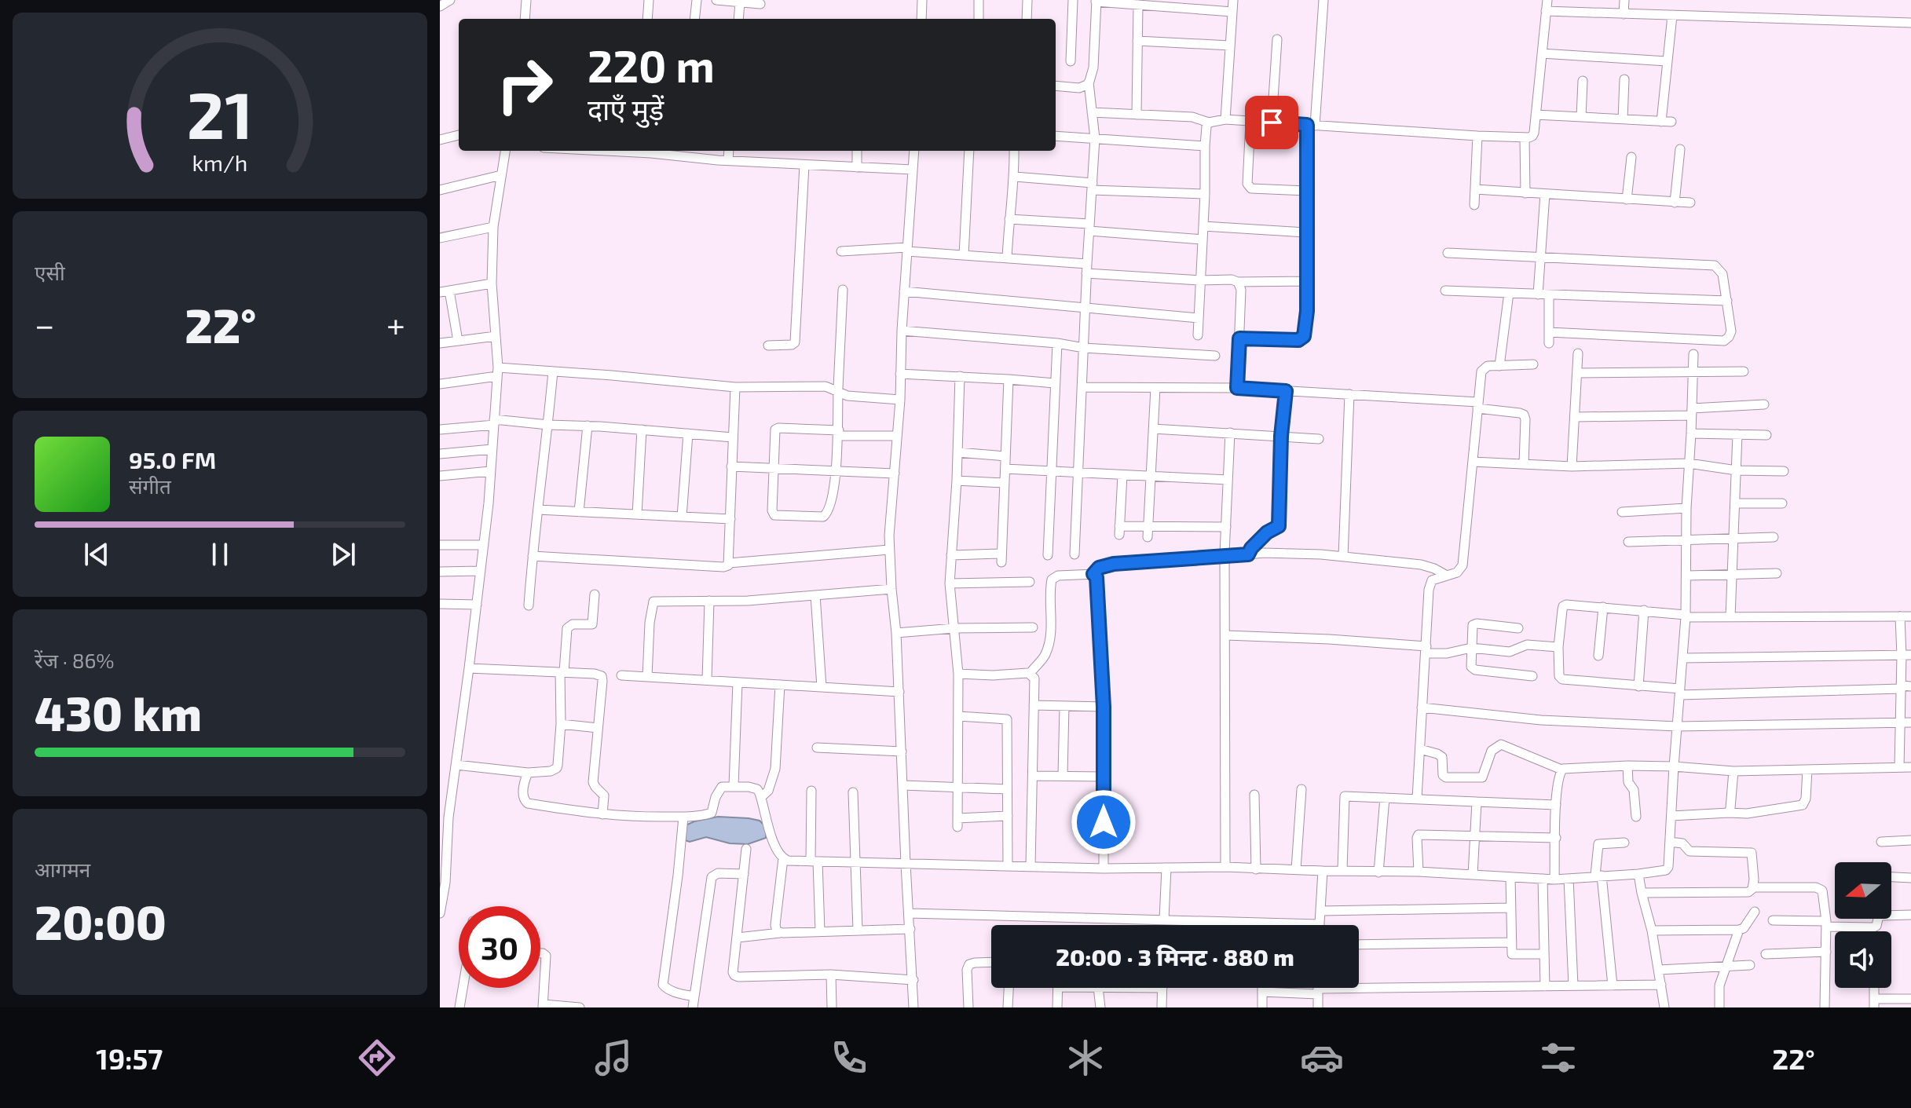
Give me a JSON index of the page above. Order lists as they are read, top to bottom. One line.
{"north":"left","page":{"turn":["220 m","दाएँ मुड़ें"],"tile":["एसी",["रेंज · 86%","430 km"],["आगमन","20:00"]],"heat":["−","22°","+"],"song":["95.0 FM","संगीत"],"limit":"30","trip":"20:00 · 3 मिनट · 880 m","tabs":["19:57","22°"],"gauge":["21","km/h"]}}
